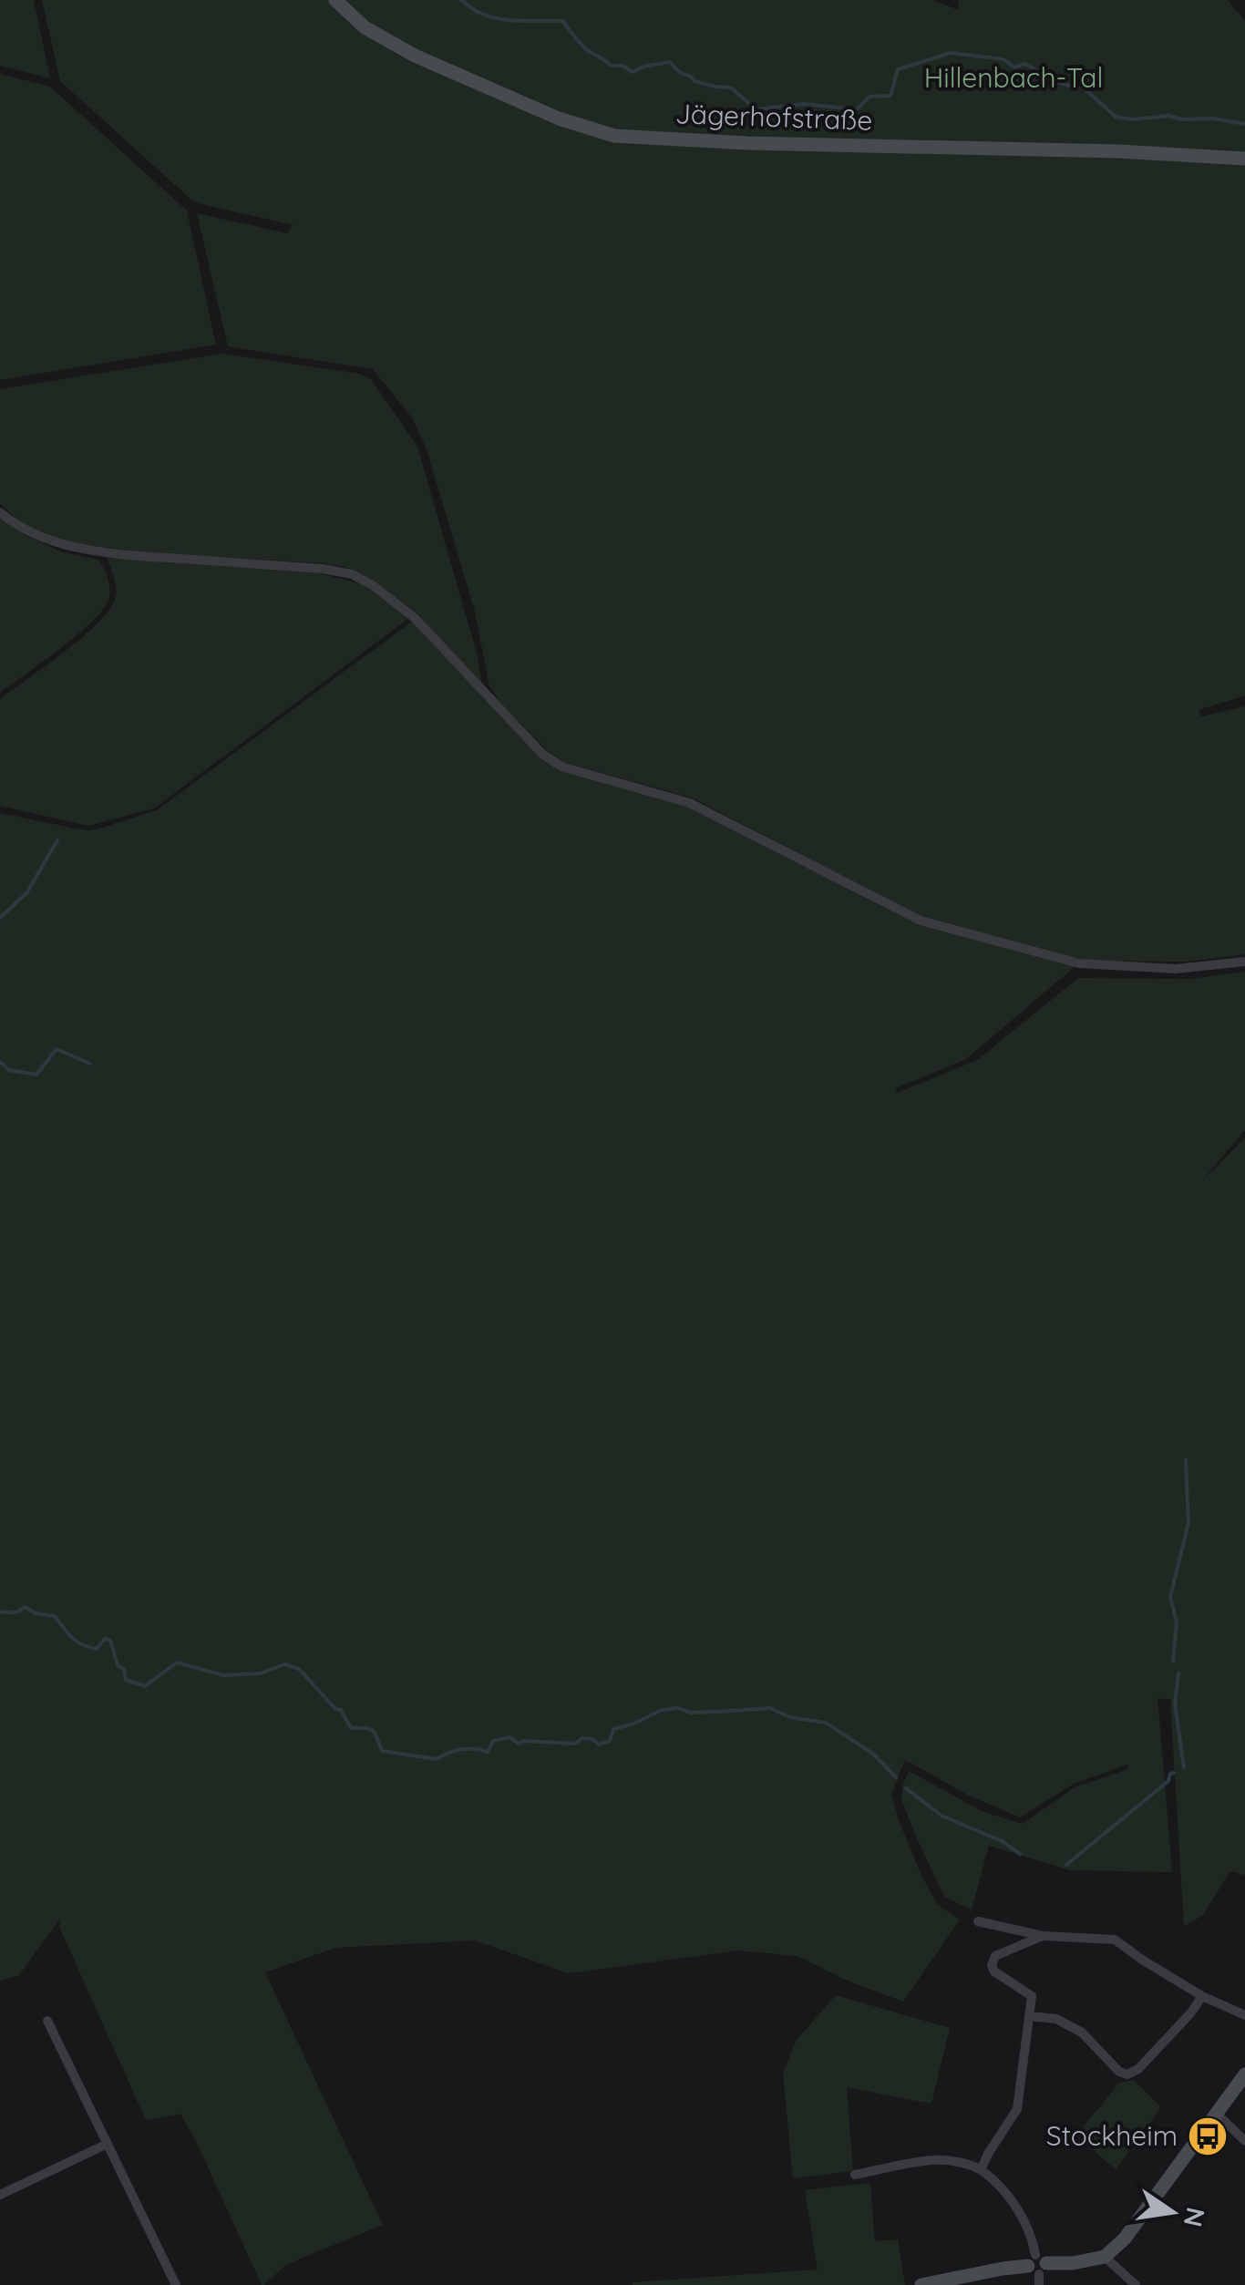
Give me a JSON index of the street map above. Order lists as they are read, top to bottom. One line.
{"streets":{"main road":["Jägerhofstraße"]},"parks":["Hillenbach-Tal"],"places":{"bus stop":["Stockheim"]},"north":"right"}
